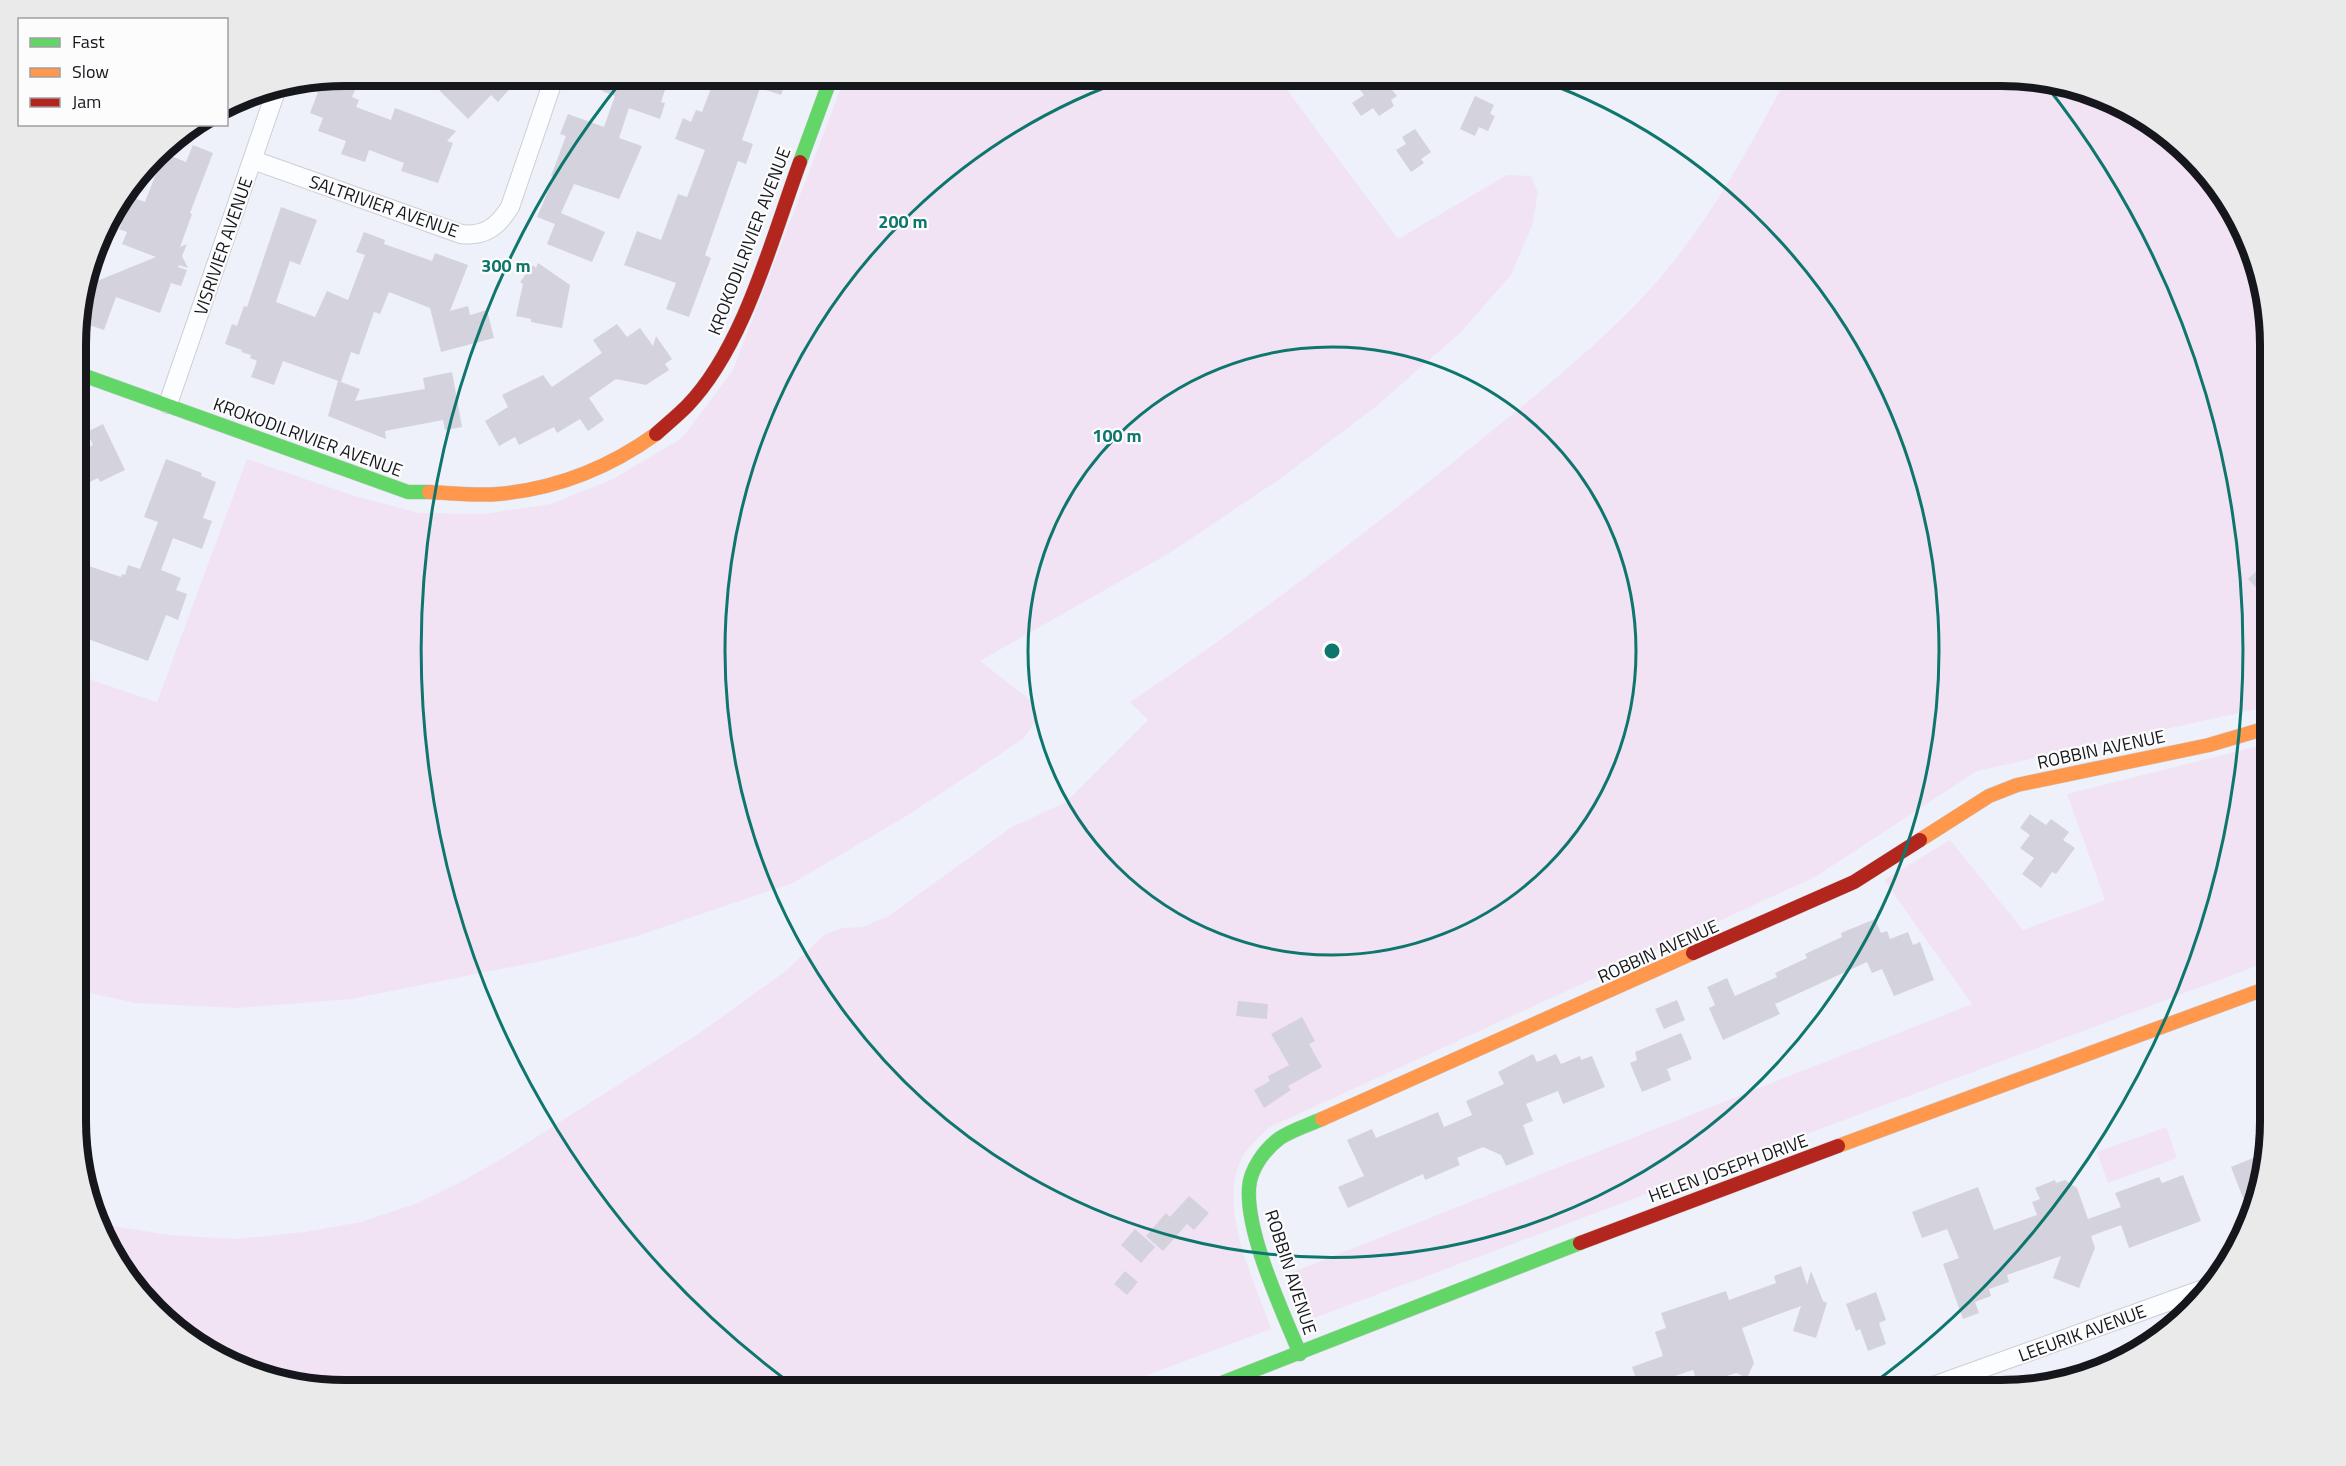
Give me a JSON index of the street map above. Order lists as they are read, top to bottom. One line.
{"streets":{"street":["SALTRIVIER AVENUE","KROKODILRIVIER AVENUE","VISRIVIER AVENUE","ROBBIN AVENUE","HELEN JOSEPH DRIVE","LEEURIK AVENUE"]},"crossings":[["SALTRIVIER AVENUE","VISRIVIER AVENUE"],["KROKODILRIVIER AVENUE","VISRIVIER AVENUE"],["ROBBIN AVENUE","HELEN JOSEPH DRIVE"]],"legend":["Fast","Slow","Jam"],"rings":["200 m","300 m","100 m"]}
